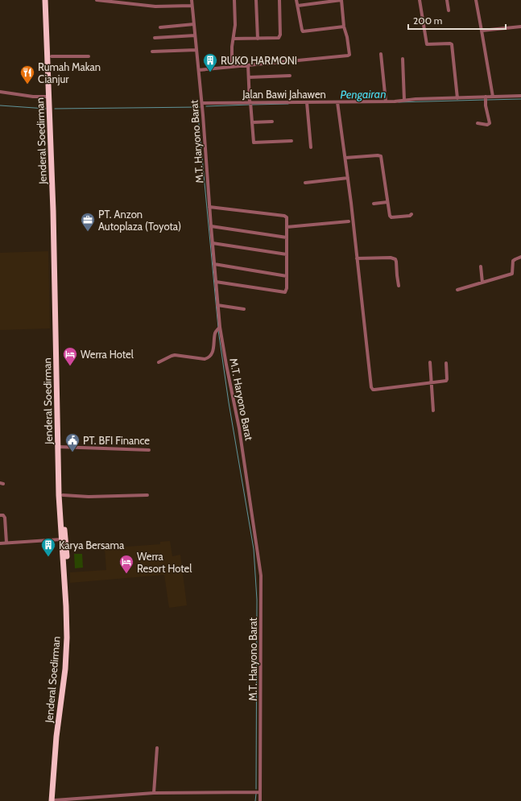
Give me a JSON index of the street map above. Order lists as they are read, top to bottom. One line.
{"streets":{"highway":["Jenderal Soedirman"],"street":["Jalan Bawi Jahawen","M.T. Haryono Barat"]},"crossings":[["Jalan Bawi Jahawen","M.T. Haryono Barat"]],"water":["Pengairan"],"places":{"building":["RUKO HARMONI","Karya Bersama"],"restaurant":["Rumah Makan Cianjur"],"office":["PT. Anzon Autoplaza (Toyota)"],"hotel":["Werra Hotel","Werra Resort Hotel"],"public building":["PT. BFI Finance"]},"scale_bar":"200 m"}
